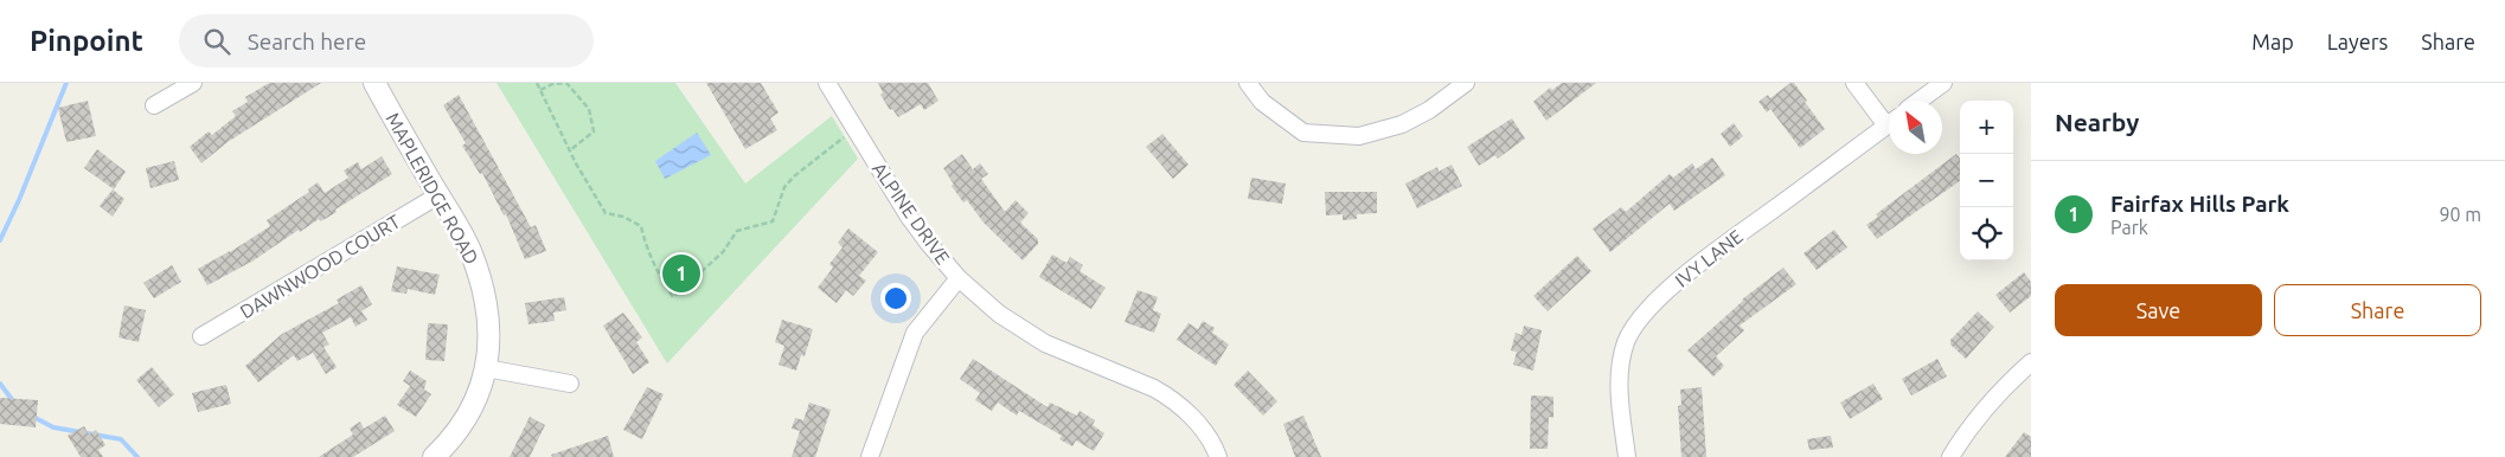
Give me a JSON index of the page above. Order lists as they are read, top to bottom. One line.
{"streets":{"street":["MAPLERIDGE ROAD","ALPINE DRIVE","IVY LANE","DAWNWOOD COURT"]},"crossings":[["MAPLERIDGE ROAD","DAWNWOOD COURT"]],"north":"top left","page":{"header":"Pinpoint","search":"Search here","nav":["Map","Layers","Share"],"heading":"Nearby","map_buttons":["+","−"],"list":[{"mark":"1","name":"Fairfax Hills Park","note":"Park","value":"90 m"}],"pins":"1","buttons":["Save","Share"]}}
